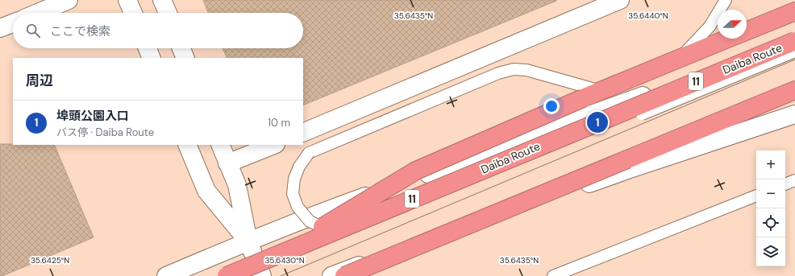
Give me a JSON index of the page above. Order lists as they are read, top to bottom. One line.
{"streets":{"highway":["Daiba Route","11"]},"north":"right","page":{"search":"ここで検索","heading":"周辺","list":[{"mark":"1","name":"埠頭公園入口","note":"バス停 · Daiba Route","value":"10 m"}],"pins":"1","map_buttons":["+","−"]},"coordinates":["35.6435°N","35.6440°N","35.6425°N","35.6430°N"]}
